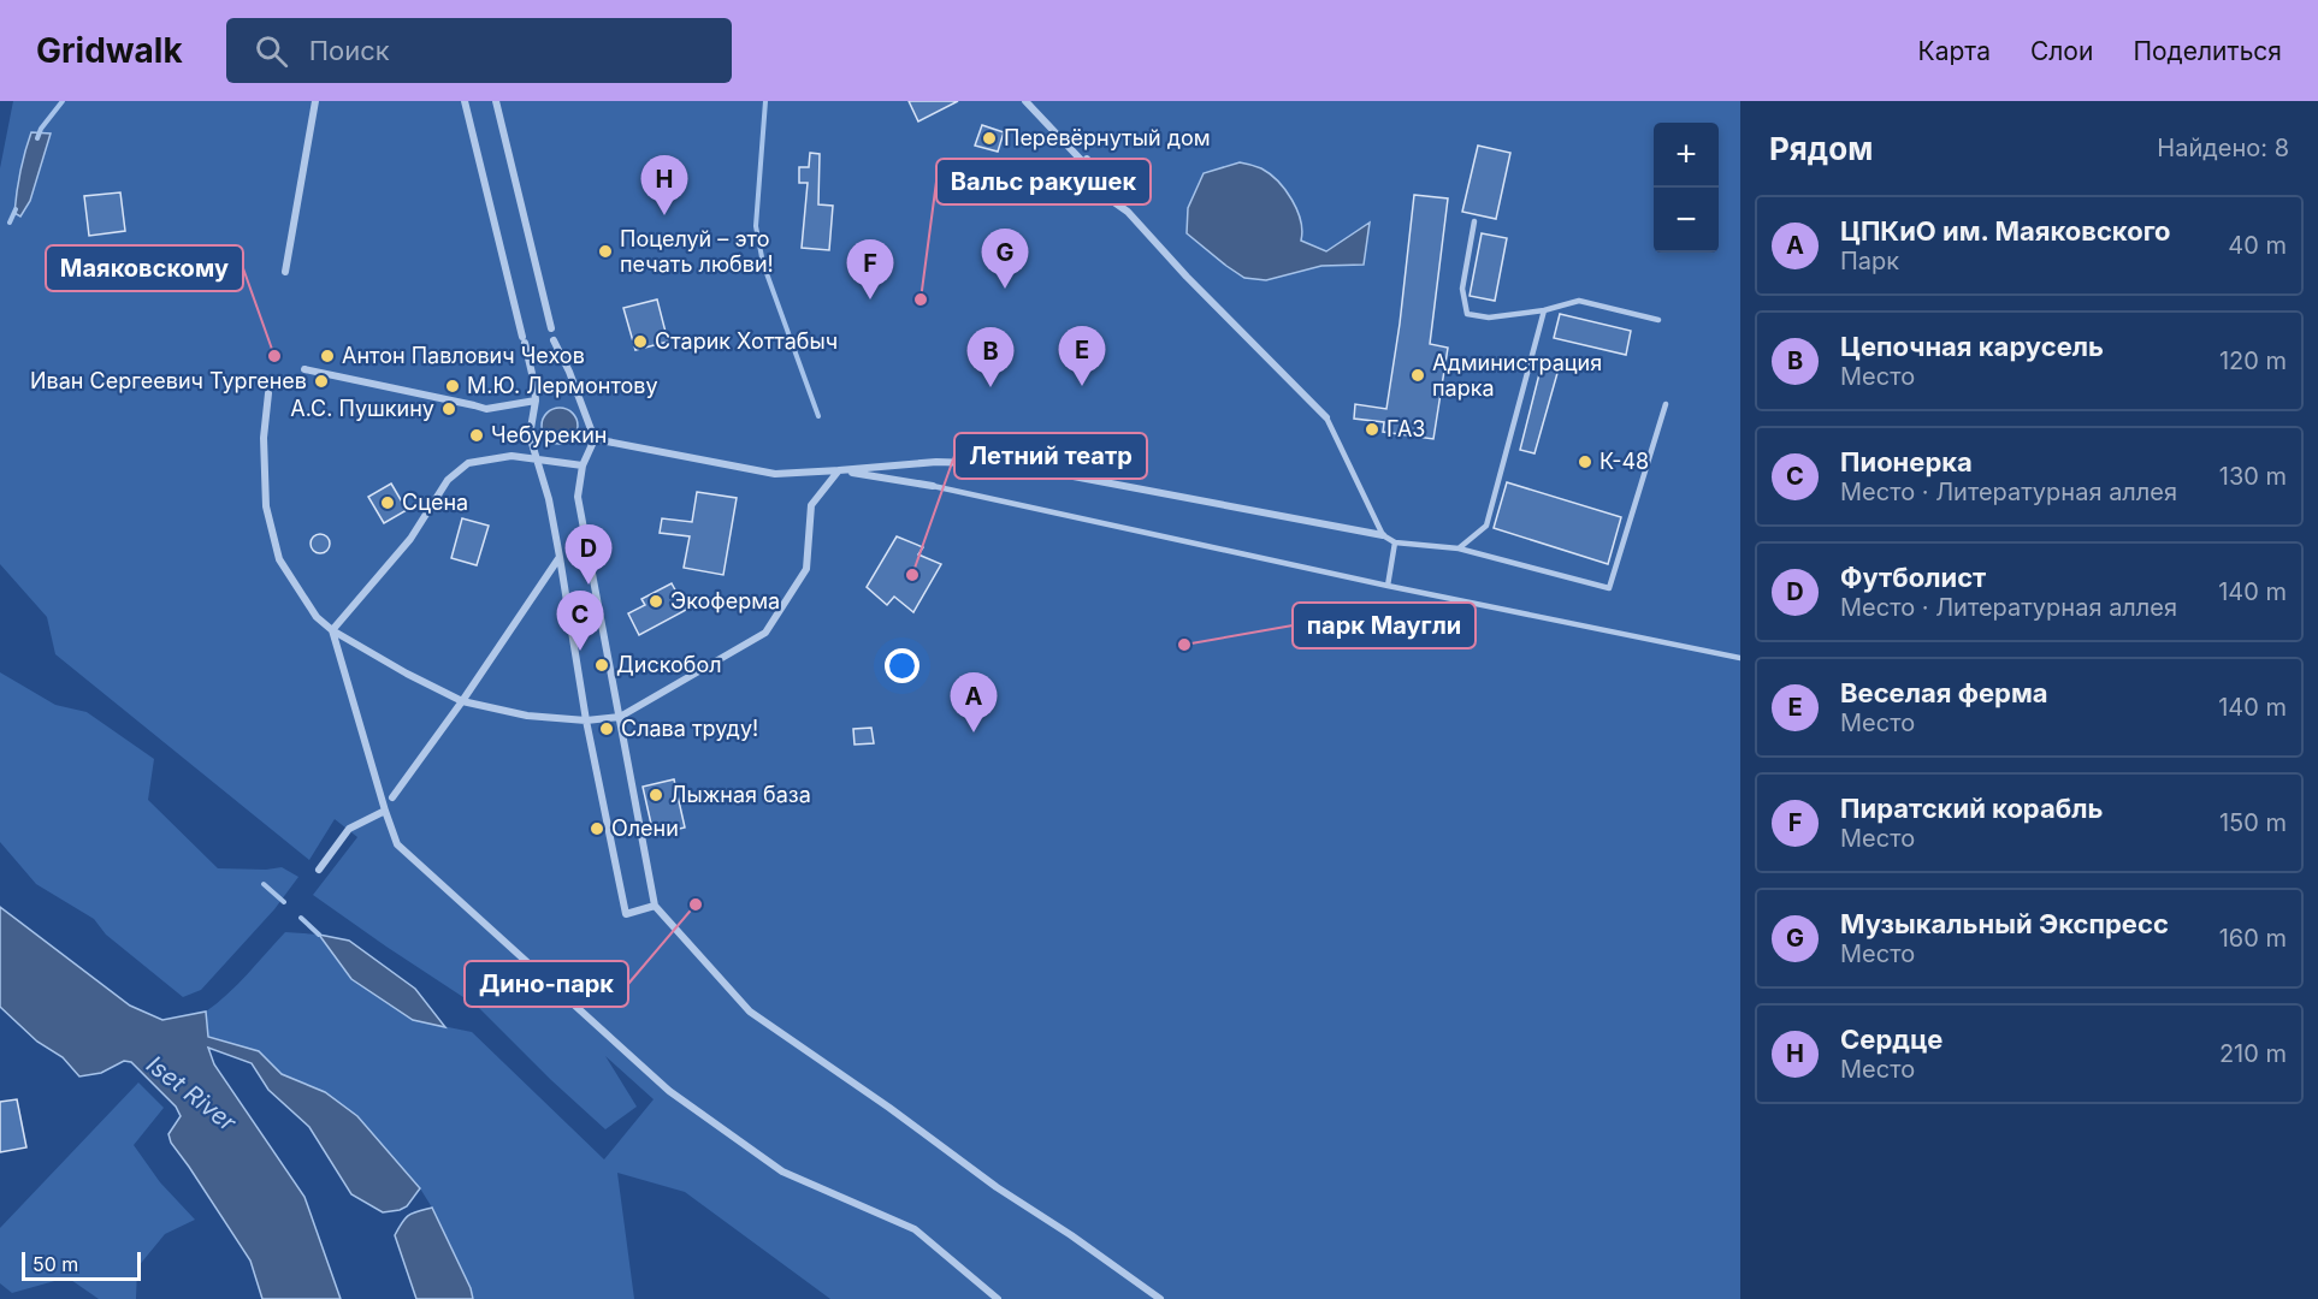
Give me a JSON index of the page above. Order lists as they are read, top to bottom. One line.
{"water":["Iset River"],"places":["Перевёрнутый дом","Поцелуй – это печать любви!","Вальс ракушек","Старик Хоттабыч","Маяковскому","Антон Павлович Чехов","Администрация парка","Иван Сергеевич Тургенев","М.Ю. Лермонтову","А.С. Пушкину","ГАЗ","Чебурекин","К-48","Сцена","Летний театр","Экоферма","парк Маугли","Дискобол","Слава труду!","Лыжная база","Олени","Дино-парк"],"scale_bar":"50 m","page":{"header":"Gridwalk","search":"Поиск","nav":["Карта","Слои","Поделиться"],"heading":["Рядом","Найдено: 8"],"map_buttons":["+","−"],"pins":["H","G","F","E","B","D","C","A"],"list":[{"mark":"A","name":"ЦПКиО им. Маяковского","note":"Парк","value":"40 m"},{"mark":"B","name":"Цепочная карусель","note":"Место","value":"120 m"},{"mark":"C","name":"Пионерка","note":"Место · Литературная аллея","value":"130 m"},{"mark":"D","name":"Футболист","note":"Место · Литературная аллея","value":"140 m"},{"mark":"E","name":"Веселая ферма","note":"Место","value":"140 m"},{"mark":"F","name":"Пиратский корабль","note":"Место","value":"150 m"},{"mark":"G","name":"Музыкальный Экспресс","note":"Место","value":"160 m"},{"mark":"H","name":"Сердце","note":"Место","value":"210 m"}],"scale":"50 m"}}
